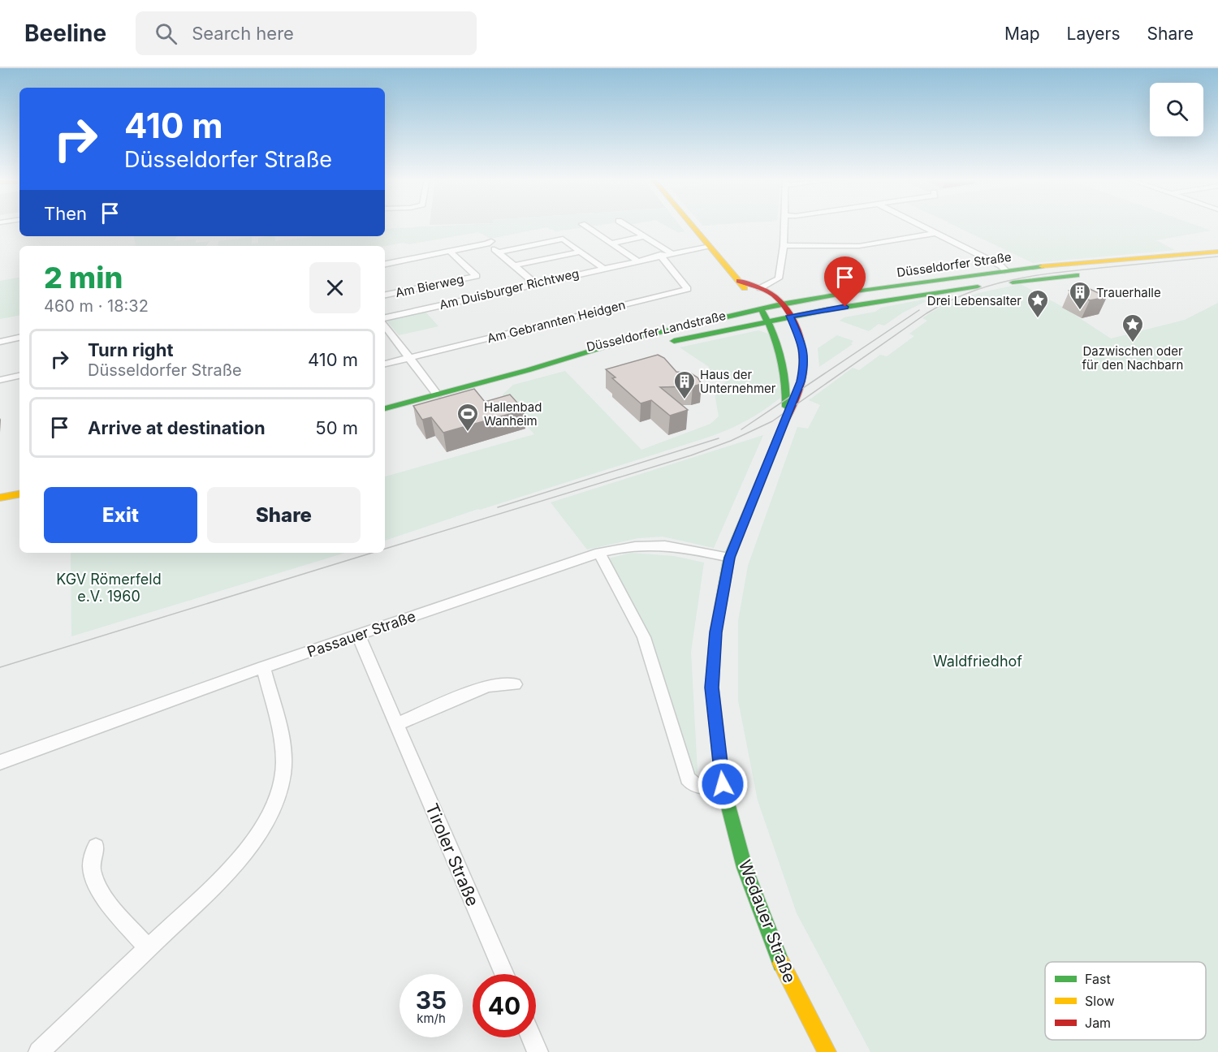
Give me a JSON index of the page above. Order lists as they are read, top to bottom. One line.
{"streets":{"main road":["Düsseldorfer Straße","Düsseldorfer Landstraße","Wedauer Straße"],"street":["Am Bierweg","Am Duisburger Richtweg","Am Gebrannten Heidgen","Passauer Straße","Tiroler Straße"]},"crossings":[["Düsseldorfer Straße","Düsseldorfer Landstraße"],["Düsseldorfer Straße","Wedauer Straße"],["Am Duisburger Richtweg","Am Gebrannten Heidgen"],["Am Duisburger Richtweg","Wedauer Straße"],["Düsseldorfer Landstraße","Wedauer Straße"],["Passauer Straße","Tiroler Straße"],["Passauer Straße","Wedauer Straße"]],"parks":["KGV Römerfeld e.V. 1960","Waldfriedhof"],"places":{"building":["Trauerhalle","Haus der Unternehmer"],"place":["Drei Lebensalter","Dazwischen oder für den Nachbarn"],"sports":["Hallenbad Wanheim"]},"legend":["Fast","Slow","Jam"],"page":{"header":"Beeline","search":"Search here","nav":["Map","Layers","Share"],"turn":["410 m","Düsseldorfer Straße"],"then":"Then","heading":["2 min","460 m · 18:32"],"list":[{"name":"Turn right","note":"Düsseldorfer Straße","value":"410 m"},{"name":"Arrive at destination","value":"50 m"}],"buttons":["Exit","Share"],"speed":"35 km/h","limit":"40"}}
